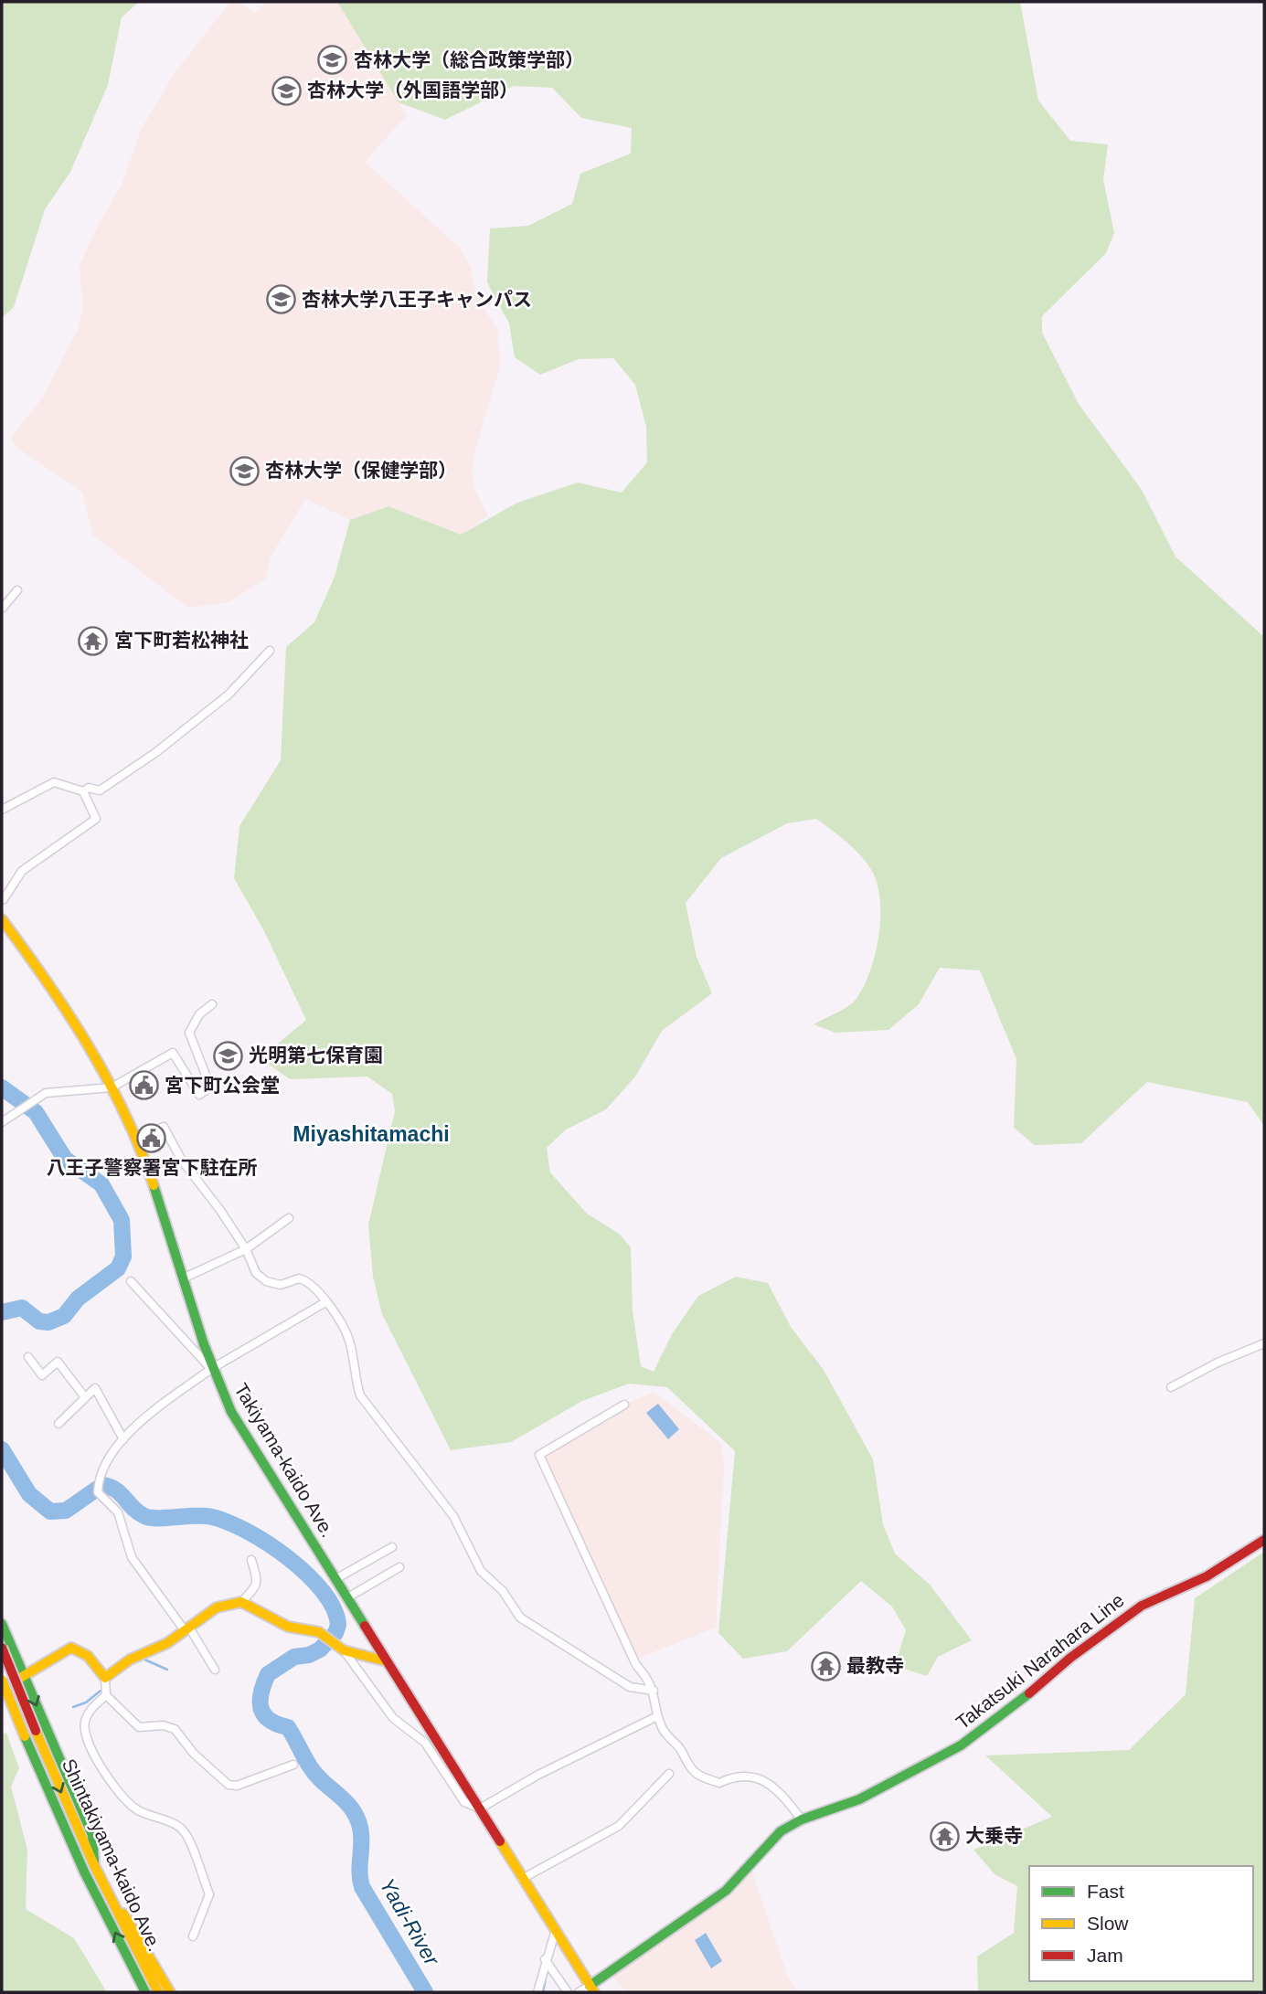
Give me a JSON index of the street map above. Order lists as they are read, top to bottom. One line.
{"streets":{"main road":["Takiyama-kaido Ave.","Takatsuki Narahara Line","Shintakiyama-kaido Ave."]},"crossings":[["Takiyama-kaido Ave.","Takatsuki Narahara Line"]],"districts":["Miyashitamachi"],"water":["Yadi-River"],"places":{"school or university":["杏林大学（総合政策学部）","杏林大学（外国語学部）","杏林大学八王子キャンパス","杏林大学（保健学部）","光明第七保育園"],"temple":["宮下町若松神社","最教寺","大乗寺"],"public building":["宮下町公会堂","八王子警察署宮下駐在所"]},"legend":["Fast","Slow","Jam"]}
